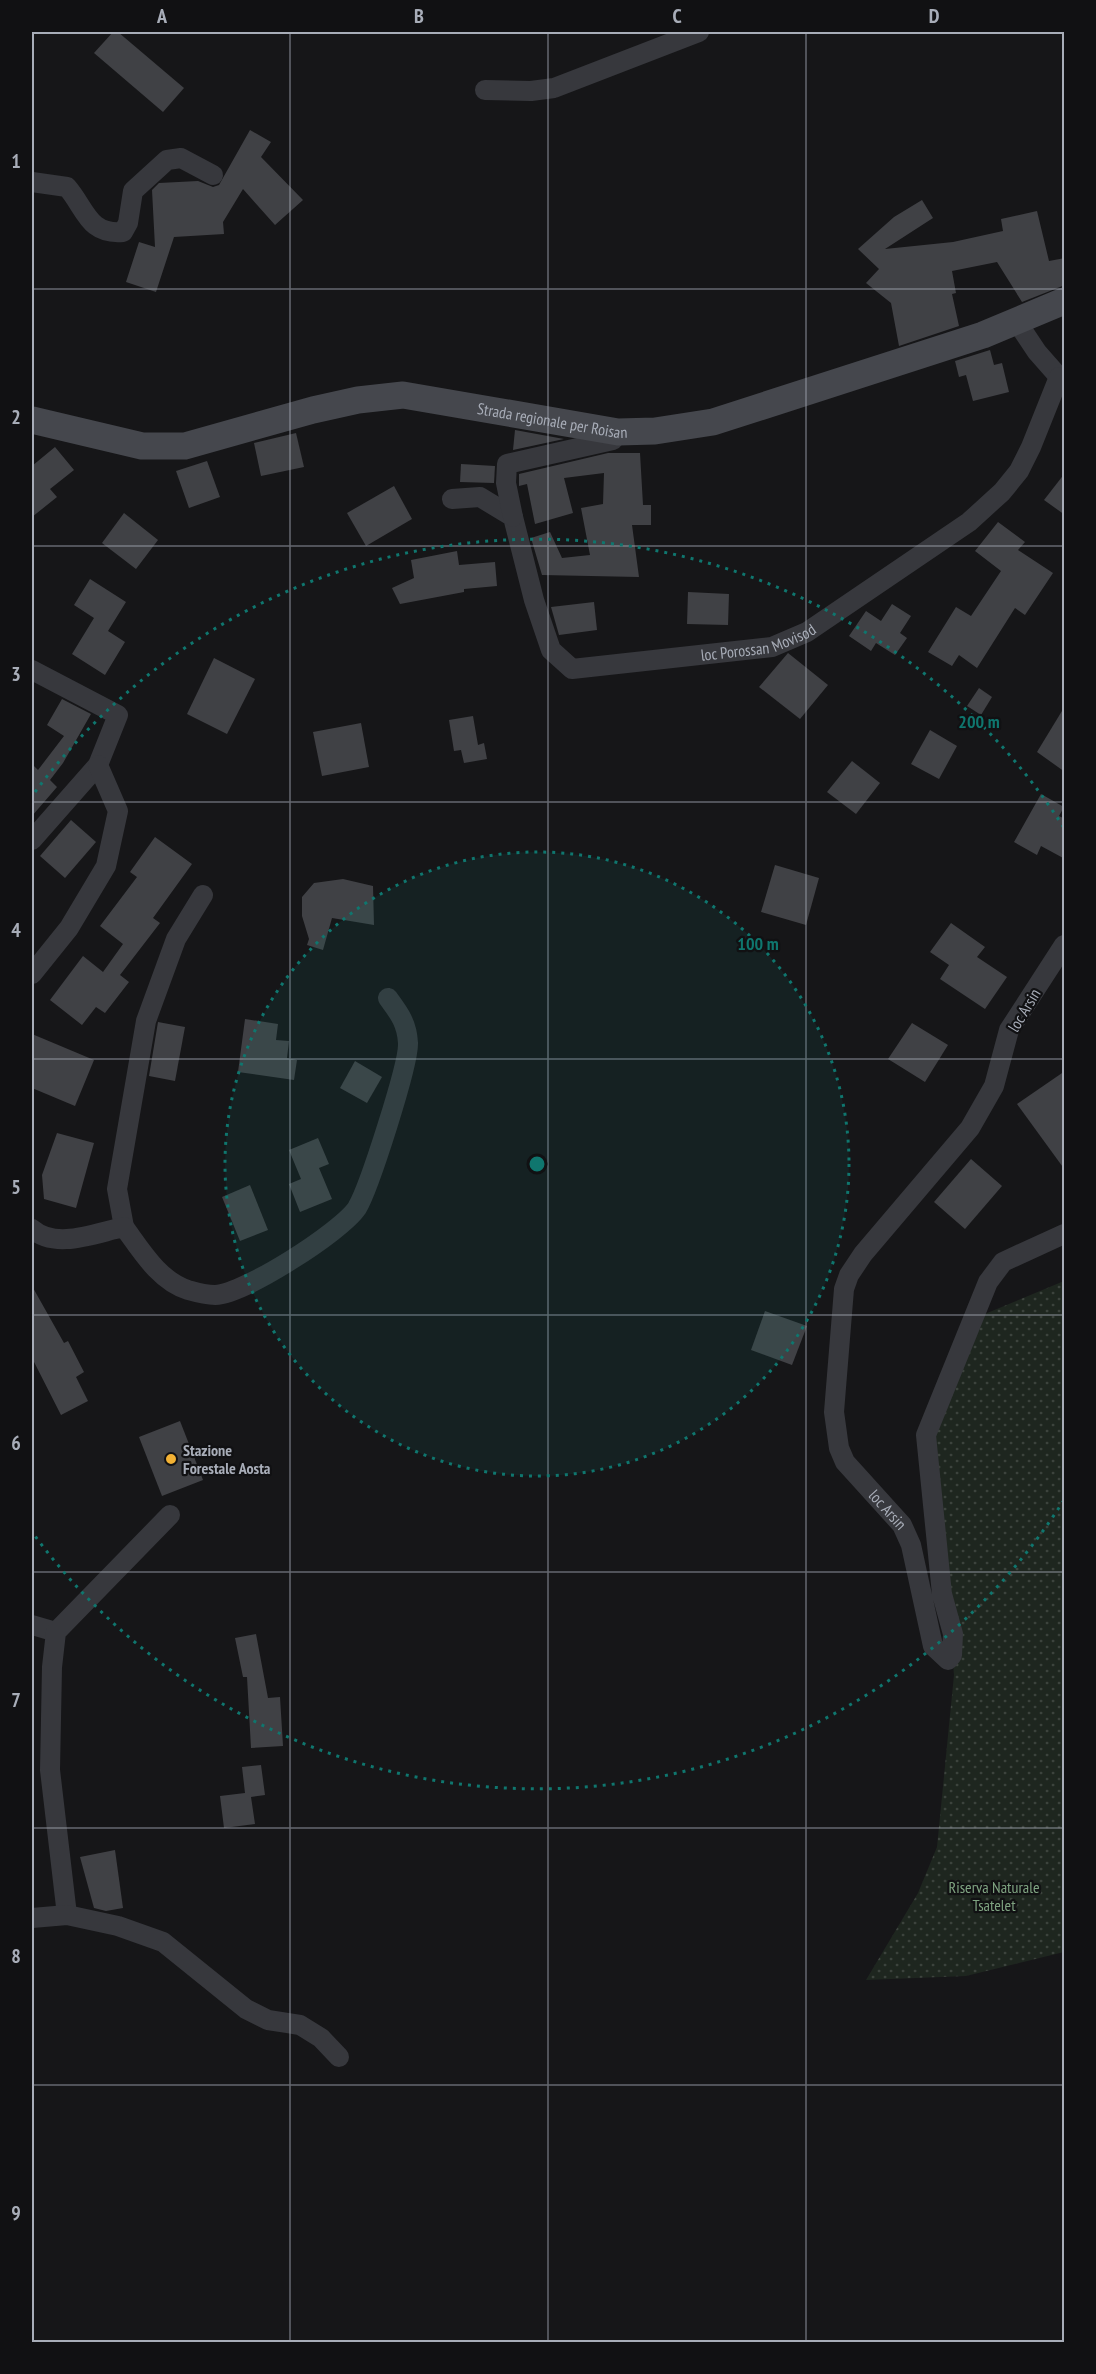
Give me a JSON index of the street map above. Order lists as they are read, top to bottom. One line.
{"streets":{"main road":["Strada regionale per Roisan"],"street":["loc Porossan Movisod","loc Arsin"]},"crossings":[["Strada regionale per Roisan","loc Porossan Movisod"]],"parks":["Riserva Naturale Tsatelet"],"places":["Stazione Forestale Aosta"],"grid":{"columns":["A","B","C","D"],"rows":["1","2","3","4","5","6","7","8","9"]},"rings":["200 m","100 m"]}
